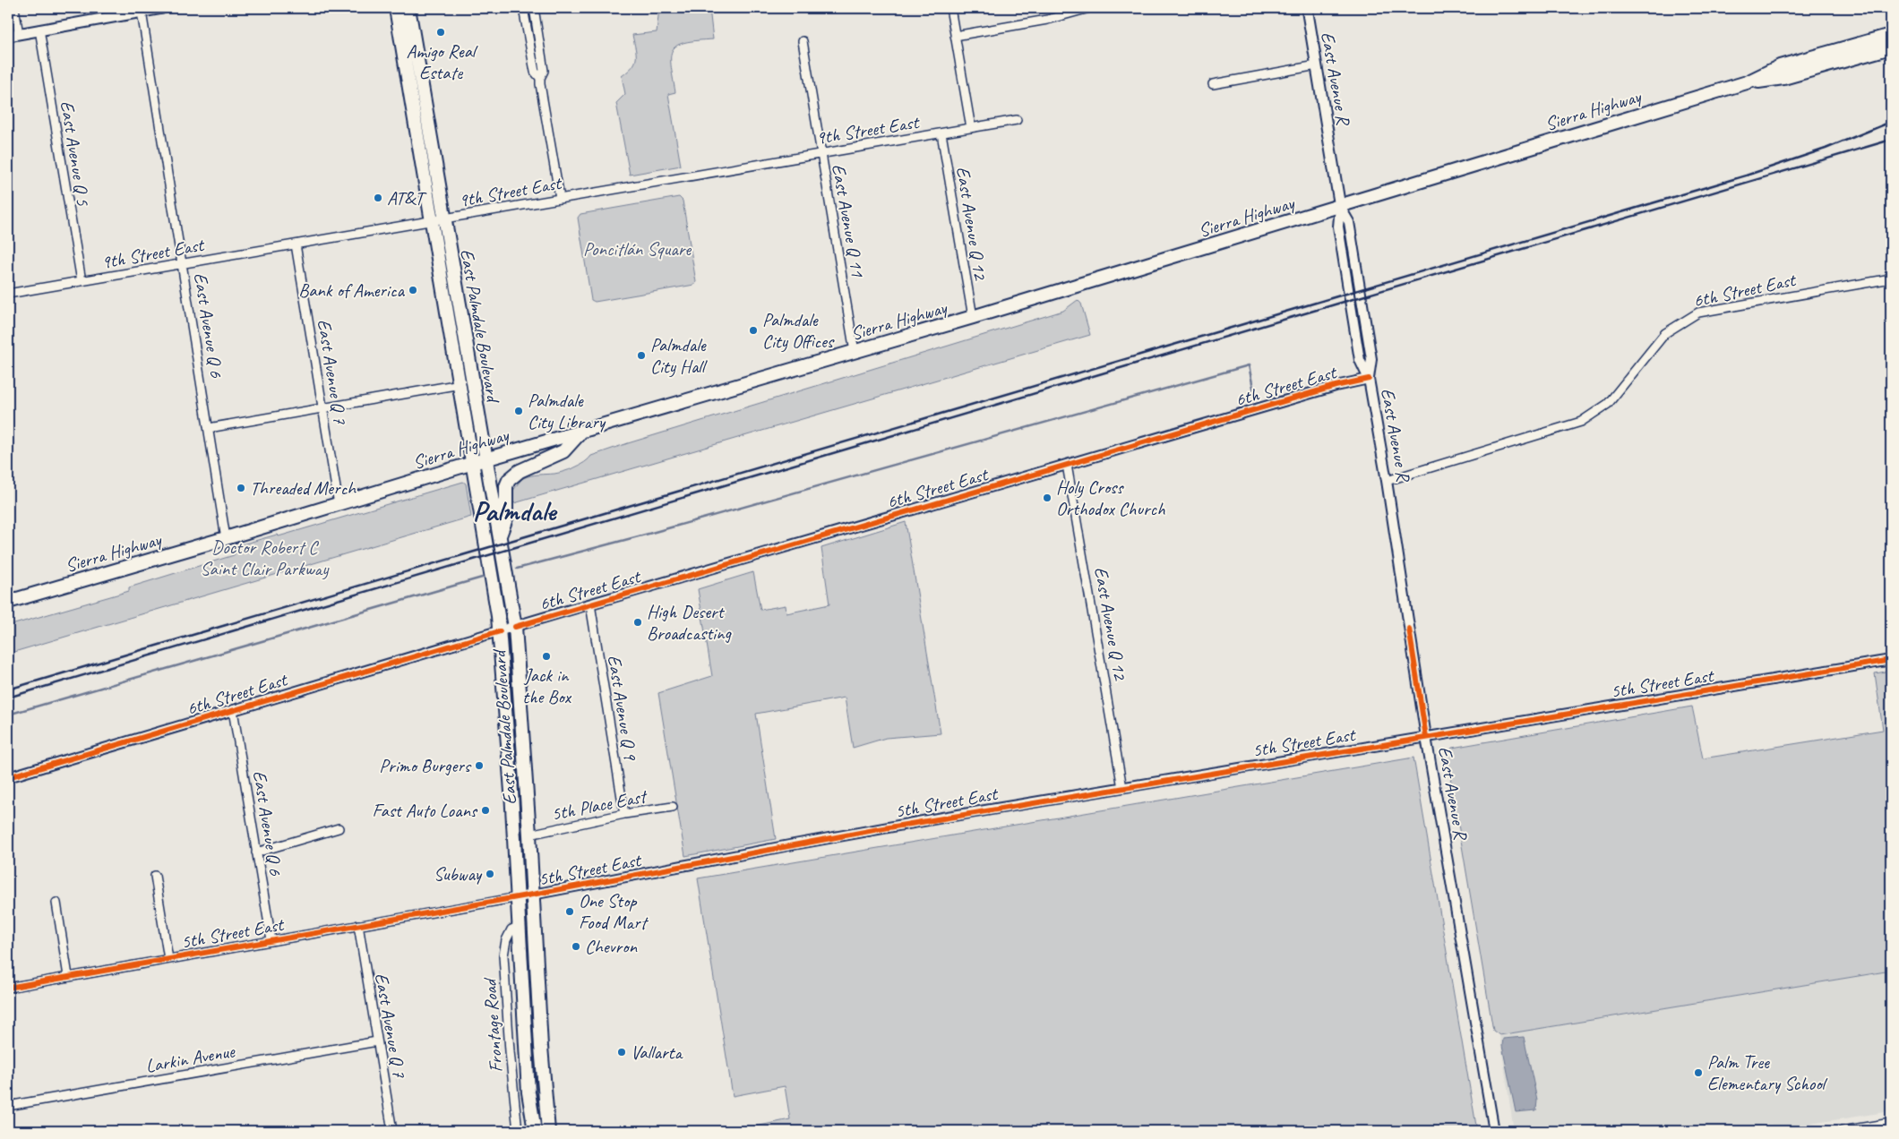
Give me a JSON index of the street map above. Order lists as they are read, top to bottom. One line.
{"streets":{"main road":["East Avenue R","Sierra Highway","East Palmdale Boulevard"],"street":["9th Street East","East Avenue Q 5","East Avenue Q 11","East Avenue Q 12","6th Street East","East Avenue Q 6","East Avenue Q 7","5th Street East","East Avenue Q 9","5th Place East","Frontage Road","Larkin Avenue"]},"crossings":[["East Avenue R","Sierra Highway"],["East Avenue R","6th Street East"],["East Avenue R","5th Street East"],["Sierra Highway","East Avenue Q 11"],["Sierra Highway","East Avenue Q 12"],["Sierra Highway","East Avenue Q 6"],["Sierra Highway","East Palmdale Boulevard"],["Sierra Highway","East Avenue Q 7"],["9th Street East","East Avenue Q 5"],["9th Street East","East Avenue Q 11"],["9th Street East","East Avenue Q 12"],["9th Street East","East Avenue Q 6"],["9th Street East","East Palmdale Boulevard"],["9th Street East","East Avenue Q 7"],["East Avenue Q 12","6th Street East"],["East Avenue Q 12","5th Street East"],["6th Street East","East Avenue Q 6"],["6th Street East","East Palmdale Boulevard"],["6th Street East","East Avenue Q 9"],["East Avenue Q 6","5th Street East"],["East Palmdale Boulevard","5th Street East"],["East Palmdale Boulevard","5th Place East"],["East Palmdale Boulevard","Frontage Road"],["East Avenue Q 7","5th Street East"],["East Avenue Q 7","Larkin Avenue"],["East Avenue Q 9","5th Place East"]],"districts":["Palmdale"],"parks":["Poncitlán Square","Doctor Robert C Saint Clair Parkway"],"places":["Amigo Real Estate","AT&T","Bank of America","Palmdale City Offices","Palmdale City Hall","Palmdale City Library","Threaded Merch","Holy Cross Orthodox Church","High Desert Broadcasting","Jack in the Box","Primo Burgers","Fast Auto Loans","Subway","One Stop Food Mart","Chevron","Vallarta","Palm Tree Elementary School"]}
